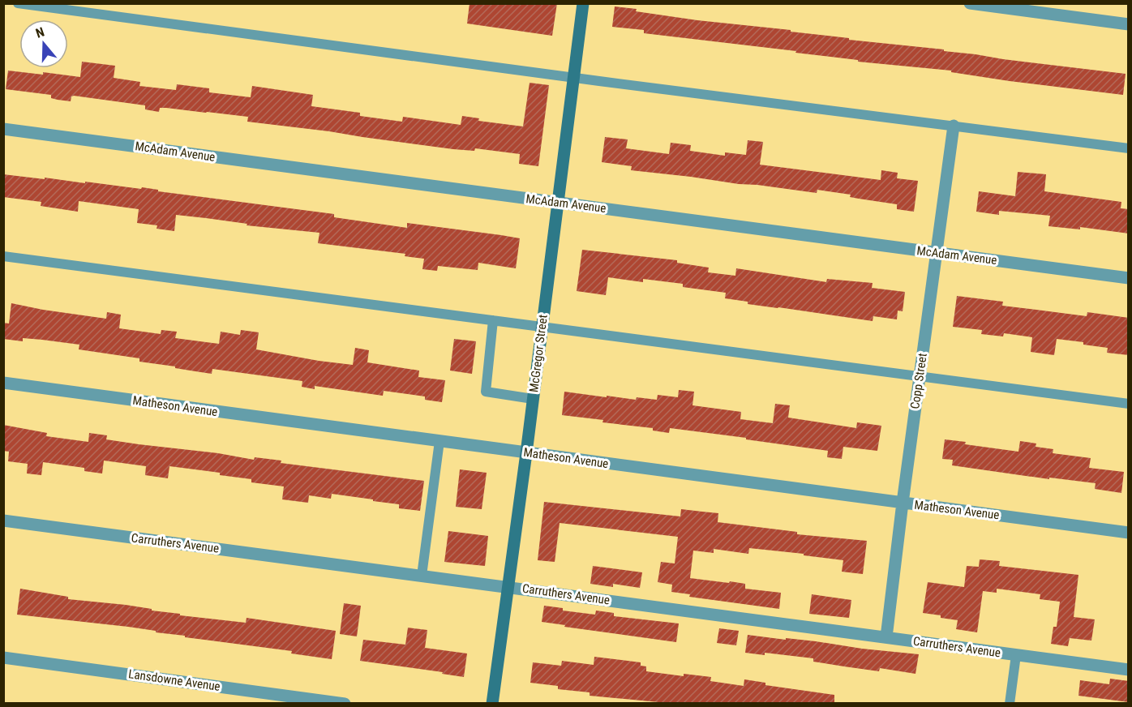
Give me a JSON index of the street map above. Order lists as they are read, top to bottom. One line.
{"streets":{"main road":["McGregor Street"],"street":["McAdam Avenue","Copp Street","Matheson Avenue","Carruthers Avenue","Lansdowne Avenue"]},"crossings":[["McAdam Avenue","McGregor Street"],["McAdam Avenue","Copp Street"],["McGregor Street","Matheson Avenue"],["McGregor Street","Carruthers Avenue"],["Copp Street","Matheson Avenue"],["Copp Street","Carruthers Avenue"]],"north":"top"}
